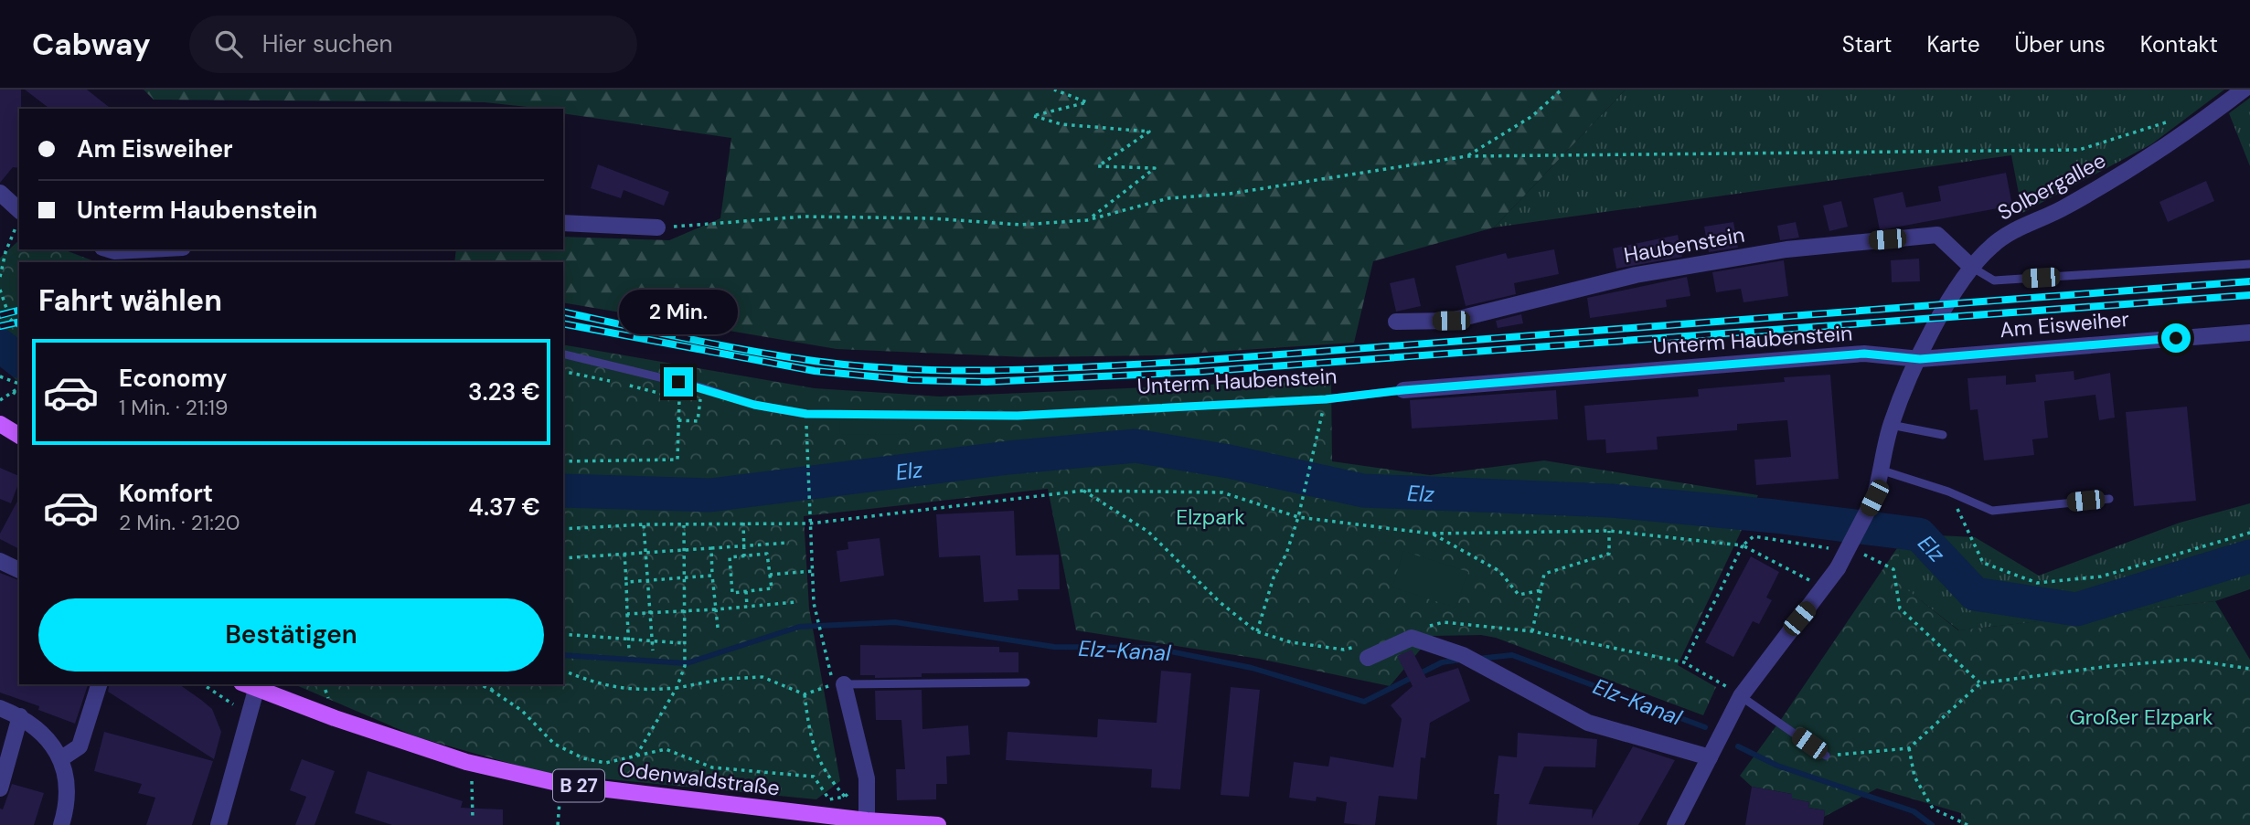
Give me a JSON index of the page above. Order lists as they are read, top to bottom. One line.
{"streets":{"main road":["Odenwaldstraße","B 27"],"street":["Solbergallee","Haubenstein","Am Eisweiher","Unterm Haubenstein"]},"crossings":[["Solbergallee","Haubenstein"],["Solbergallee","Am Eisweiher"],["Solbergallee","Unterm Haubenstein"],["Am Eisweiher","Unterm Haubenstein"]],"water":["Elz","Elz-Kanal"],"parks":["Elzpark","Großer Elzpark"],"page":{"header":"Cabway","search":"Hier suchen","nav":["Start","Karte","Über uns","Kontakt"],"banner":["Am Eisweiher","Unterm Haubenstein"],"heading":"Fahrt wählen","bubble":"2 Min.","list":[{"name":"Economy","note":"1 Min. · 21:19","value":"3.23 €"},{"name":"Komfort","note":"2 Min. · 21:20","value":"4.37 €"}],"buttons":"Bestätigen"}}
